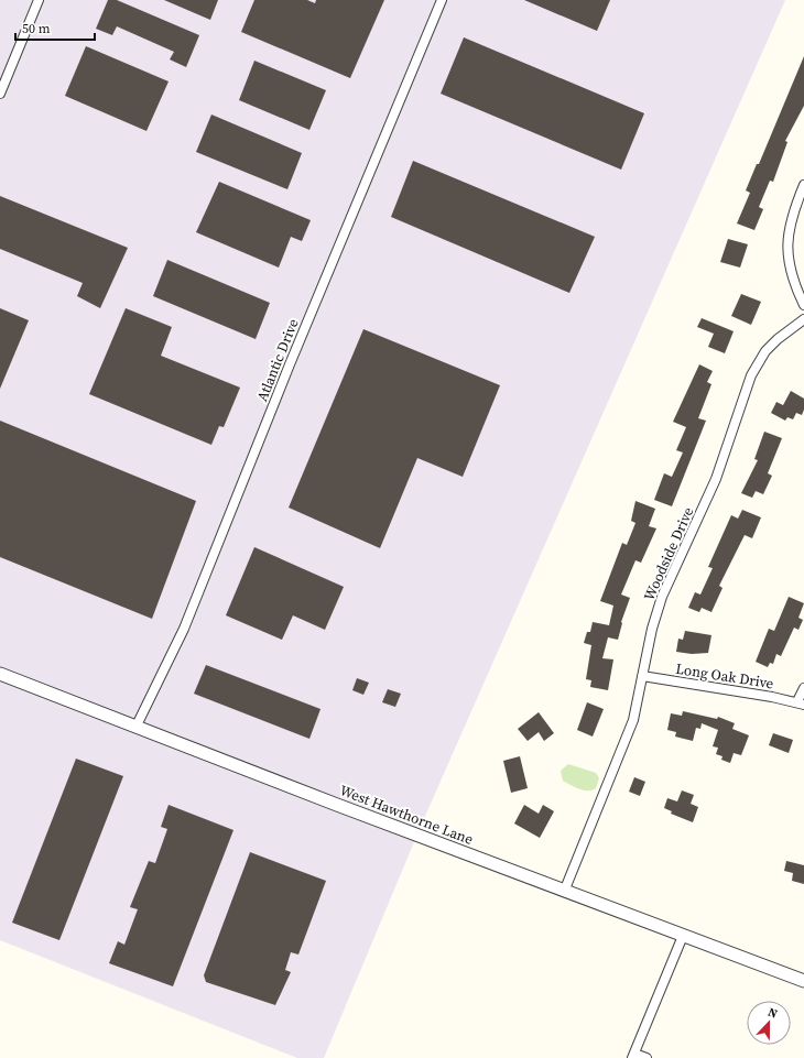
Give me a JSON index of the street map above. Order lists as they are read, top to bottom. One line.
{"streets":{"street":["Atlantic Drive","Woodside Drive","Long Oak Drive","West Hawthorne Lane"]},"crossings":[["Atlantic Drive","West Hawthorne Lane"],["Woodside Drive","Long Oak Drive"],["Woodside Drive","West Hawthorne Lane"]],"scale_bar":"50 m","north":"top"}
